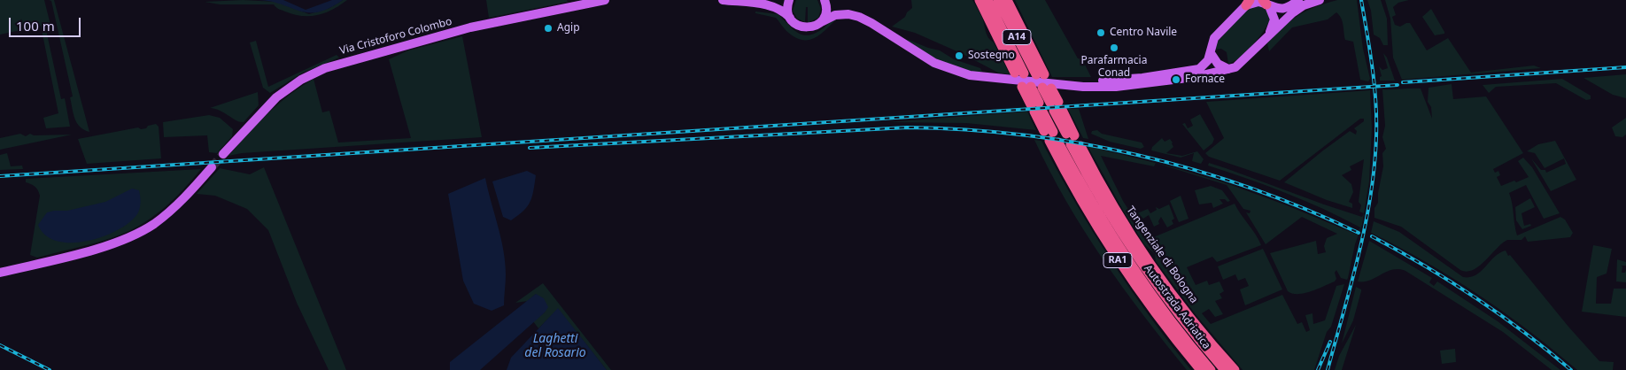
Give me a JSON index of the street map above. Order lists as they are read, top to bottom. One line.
{"streets":{"highway":["A14","Tangenziale di Bologna","RA1","Autostrada Adriatica"],"main road":["Via Cristoforo Colombo"]},"crossings":[["Tangenziale di Bologna","Autostrada Adriatica"],["RA1","Autostrada Adriatica"]],"water":["Laghetti del Rosario"],"places":["Agip","Centro Navile","Parafarmacia Conad","Sostegno","Fornace"],"scale_bar":"100 m"}
